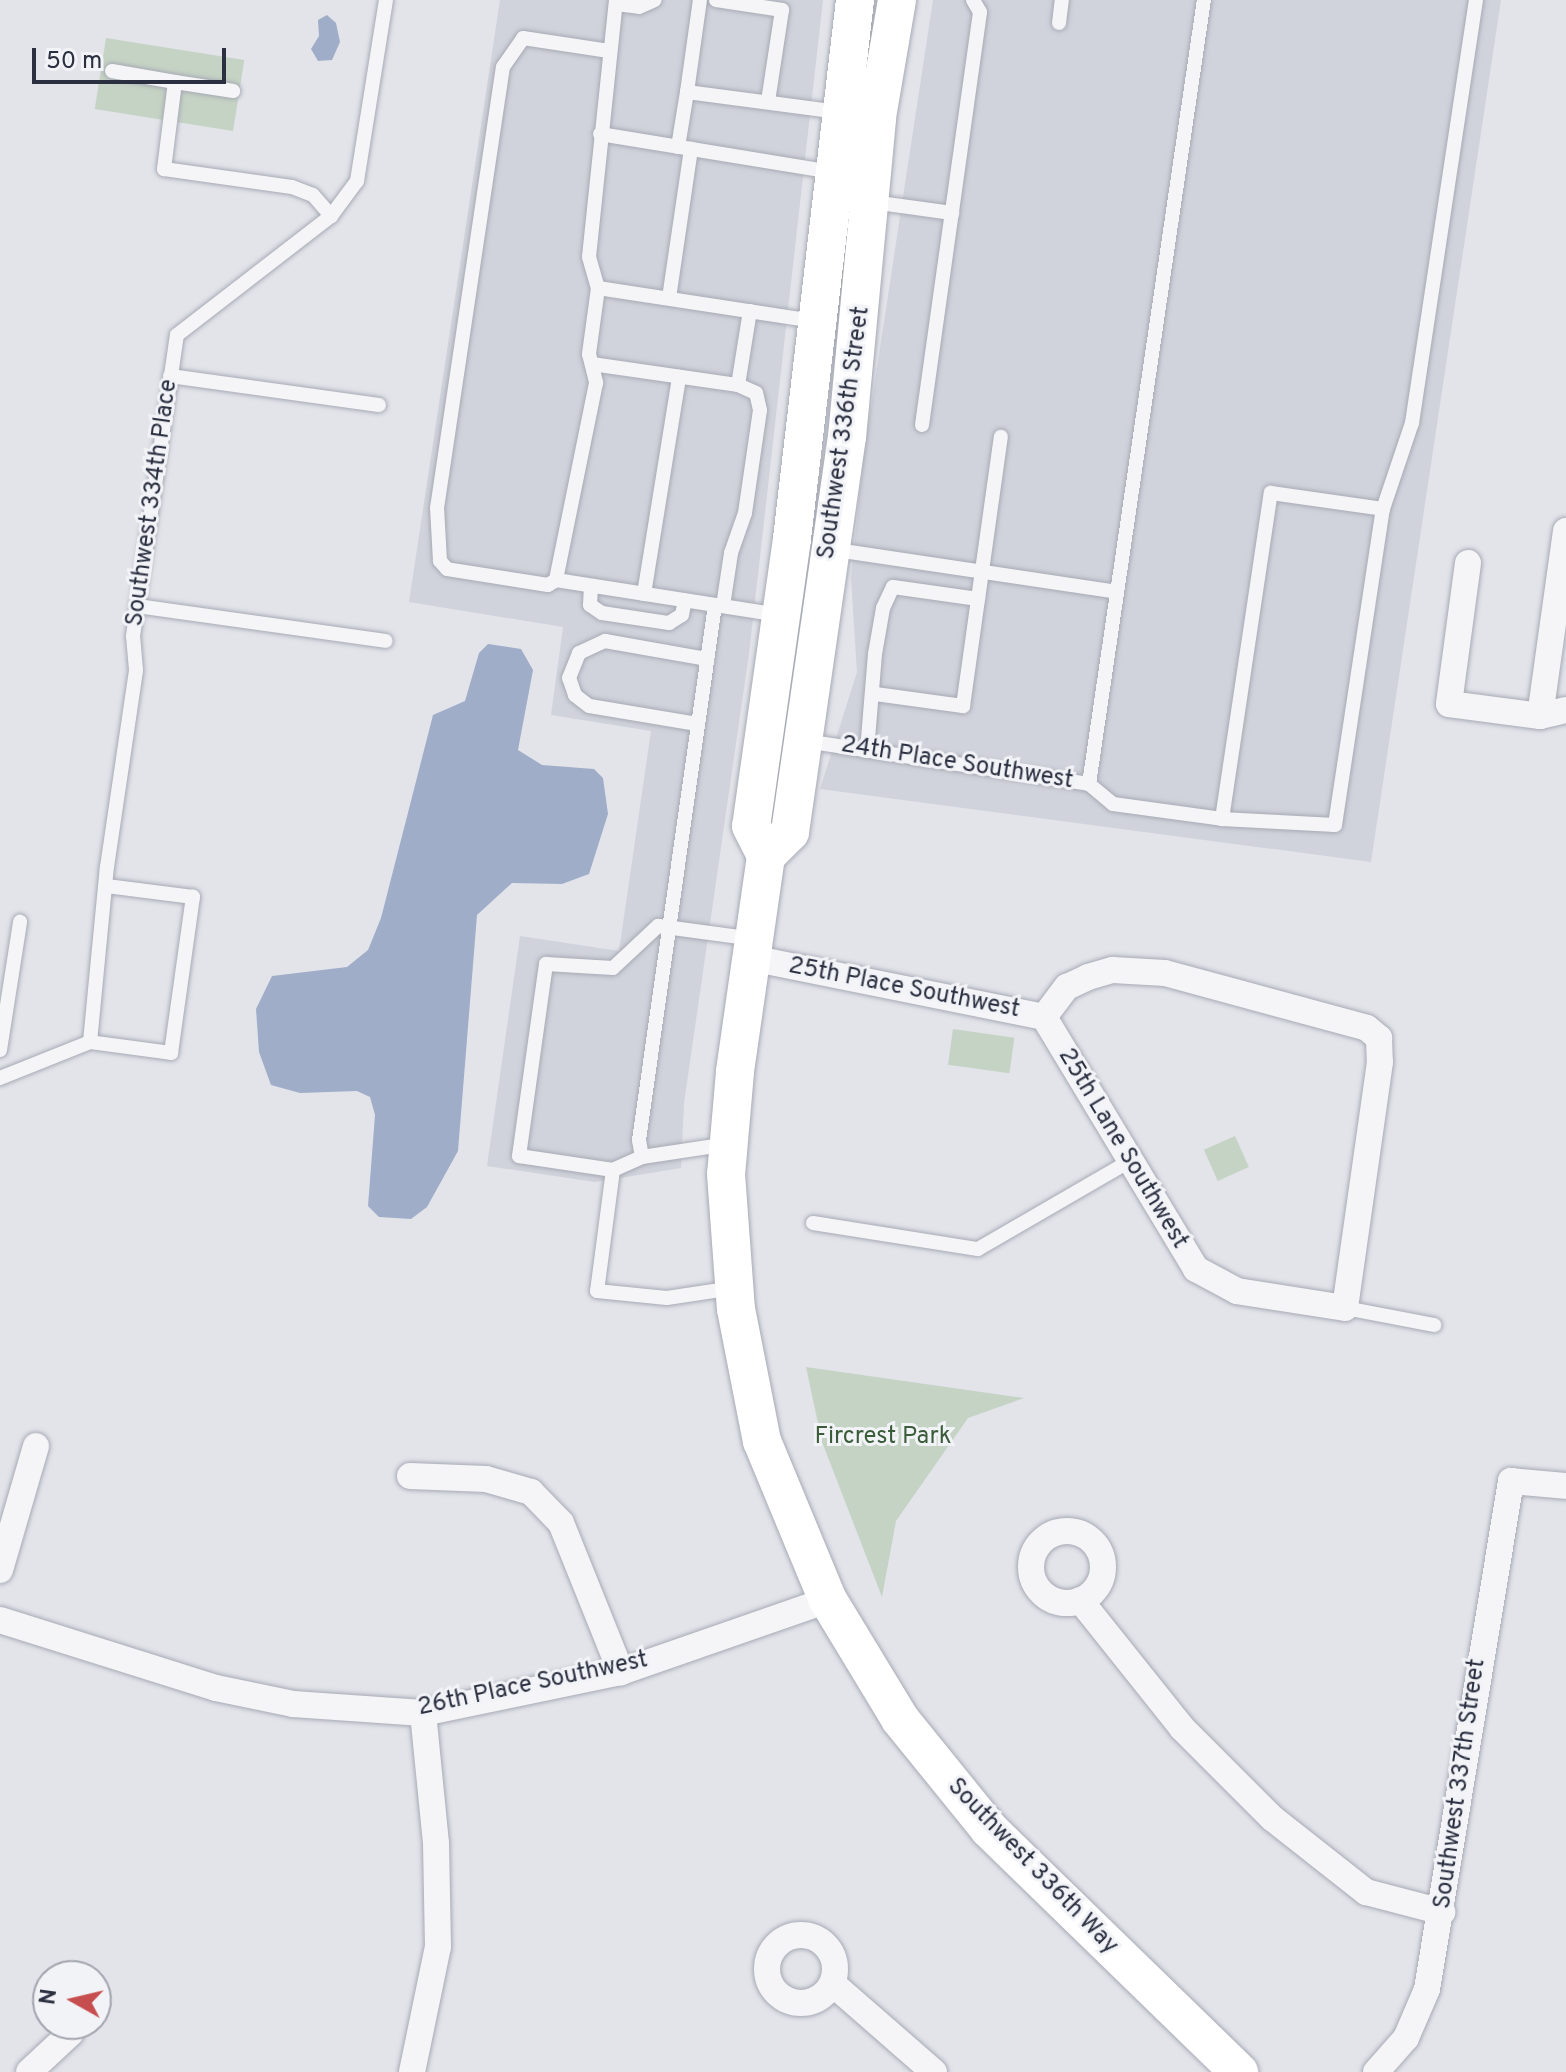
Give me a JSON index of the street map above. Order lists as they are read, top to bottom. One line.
{"streets":{"main road":["Southwest 336th Street","Southwest 336th Way"],"street":["25th Place Southwest","25th Lane Southwest","26th Place Southwest","Southwest 337th Street"],"lane":["Southwest 334th Place","24th Place Southwest"]},"crossings":[["Southwest 336th Street","24th Place Southwest"],["Southwest 336th Street","25th Place Southwest"],["Southwest 336th Street","26th Place Southwest"],["Southwest 336th Street","Southwest 336th Way"],["25th Place Southwest","25th Lane Southwest"],["26th Place Southwest","Southwest 336th Way"]],"parks":["Fircrest Park"],"scale_bar":"50 m","north":"left"}
